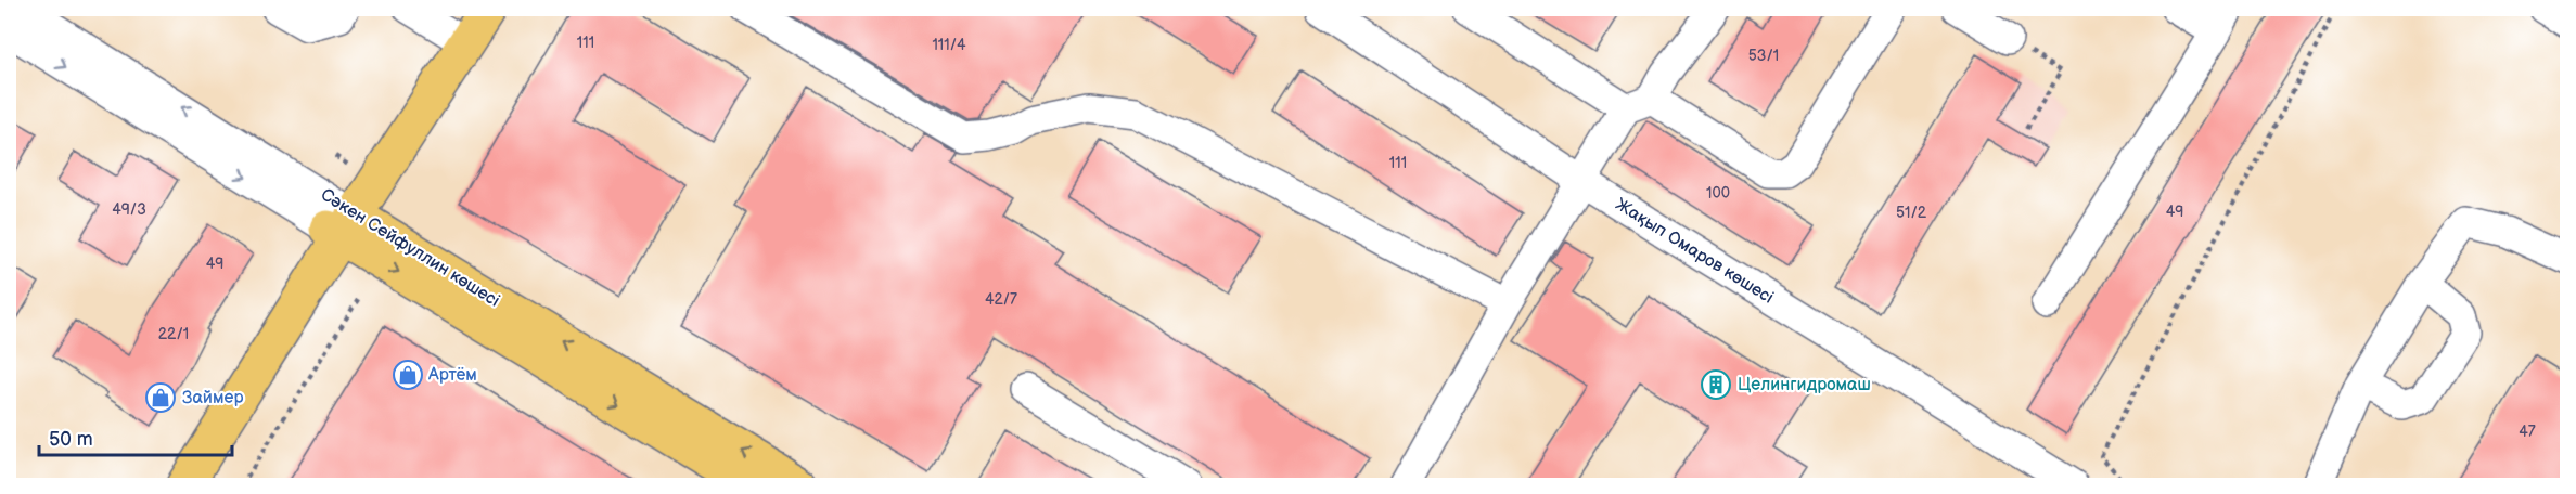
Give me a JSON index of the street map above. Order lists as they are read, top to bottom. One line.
{"streets":{"main road":["Сәкен Сейфуллин көшесі"],"street":["Жақып Омаров көшесі"]},"places":{"shop":["Артём","Займер"],"building":["Целингидромаш"]},"house_numbers":["111","111/4","53/1","111","100","49/3","49","51/2","49","42/7","22/1","47"],"scale_bar":"50 m"}
